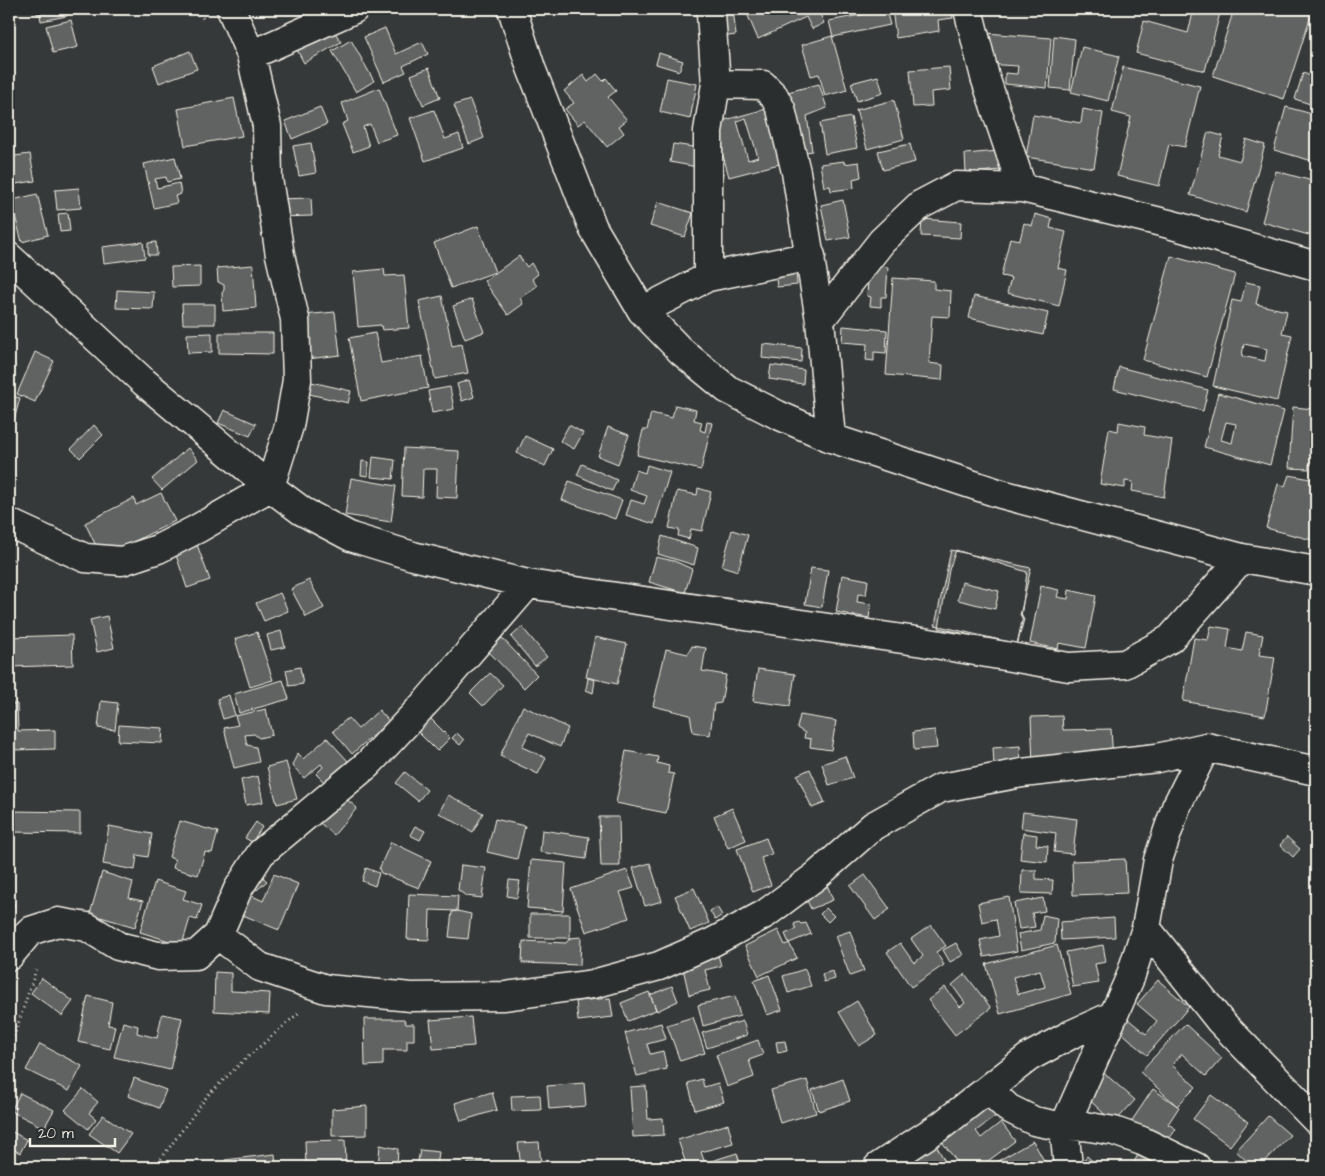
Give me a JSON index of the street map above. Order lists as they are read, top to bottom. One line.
{"scale_bar":"20 m"}
